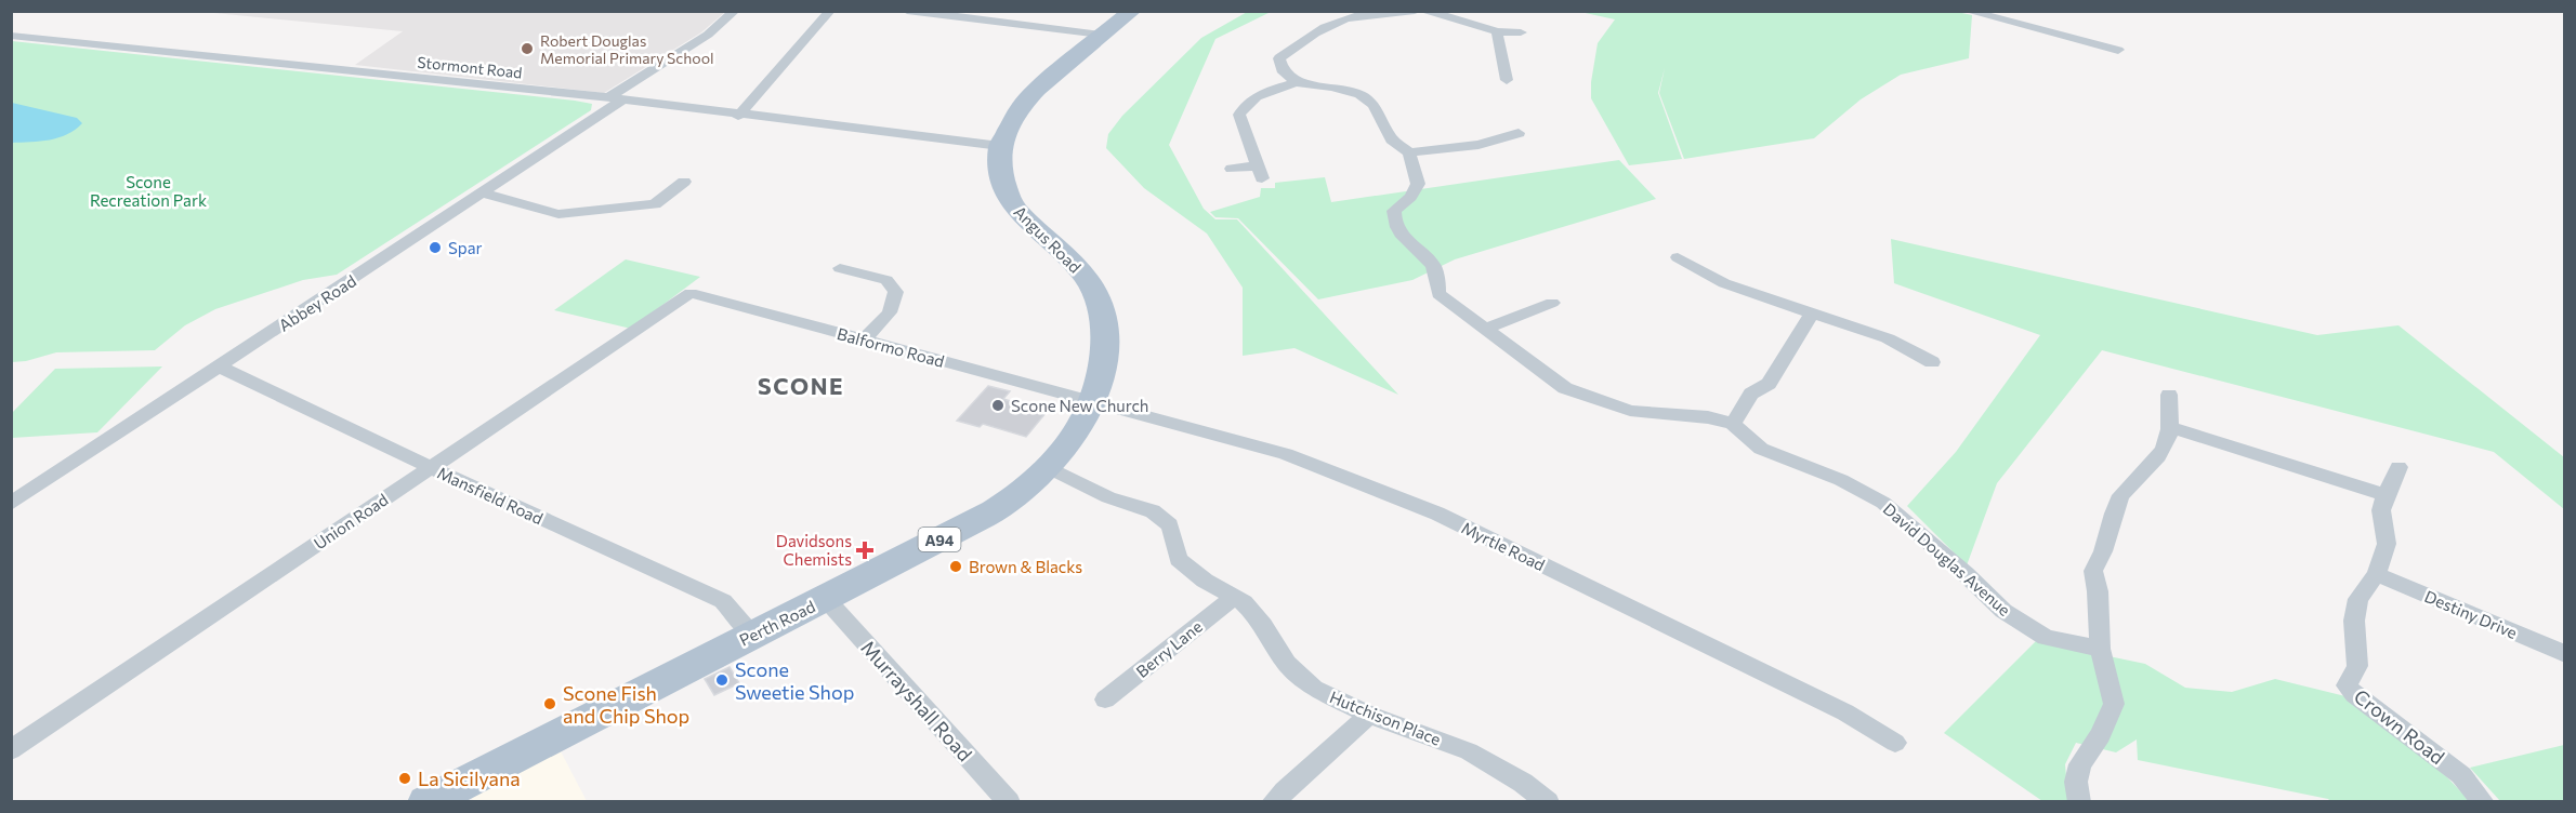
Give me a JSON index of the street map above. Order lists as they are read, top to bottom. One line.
{"streets":{"main road":["Angus Road","A94","Perth Road"],"street":["Stormont Road","Abbey Road","Balformo Road","Mansfield Road","Union Road","Myrtle Road","David Douglas Avenue","Destiny Drive","Berry Lane","Murrayshall Road","Hutchison Place","Crown Road"]},"crossings":[["Stormont Road","Angus Road"],["Stormont Road","Abbey Road"],["Angus Road","Balformo Road"],["Angus Road","Myrtle Road"],["Angus Road","Perth Road"],["Abbey Road","Mansfield Road"],["Balformo Road","Union Road"],["Balformo Road","Myrtle Road"],["Balformo Road","Perth Road"],["Mansfield Road","Union Road"],["Mansfield Road","Perth Road"],["Myrtle Road","Perth Road"],["Destiny Drive","Crown Road"],["Perth Road","Murrayshall Road"],["Perth Road","Hutchison Place"],["Berry Lane","Hutchison Place"]],"districts":["SCONE"],"parks":["Scone Recreation Park"],"places":{"other":["Robert Douglas Memorial Primary School","Spar","Scone New Church","Brown & Blacks","Scone Sweetie Shop","Scone Fish and Chip Shop","La Sicilyana"],"health":["Davidsons Chemists"]}}
